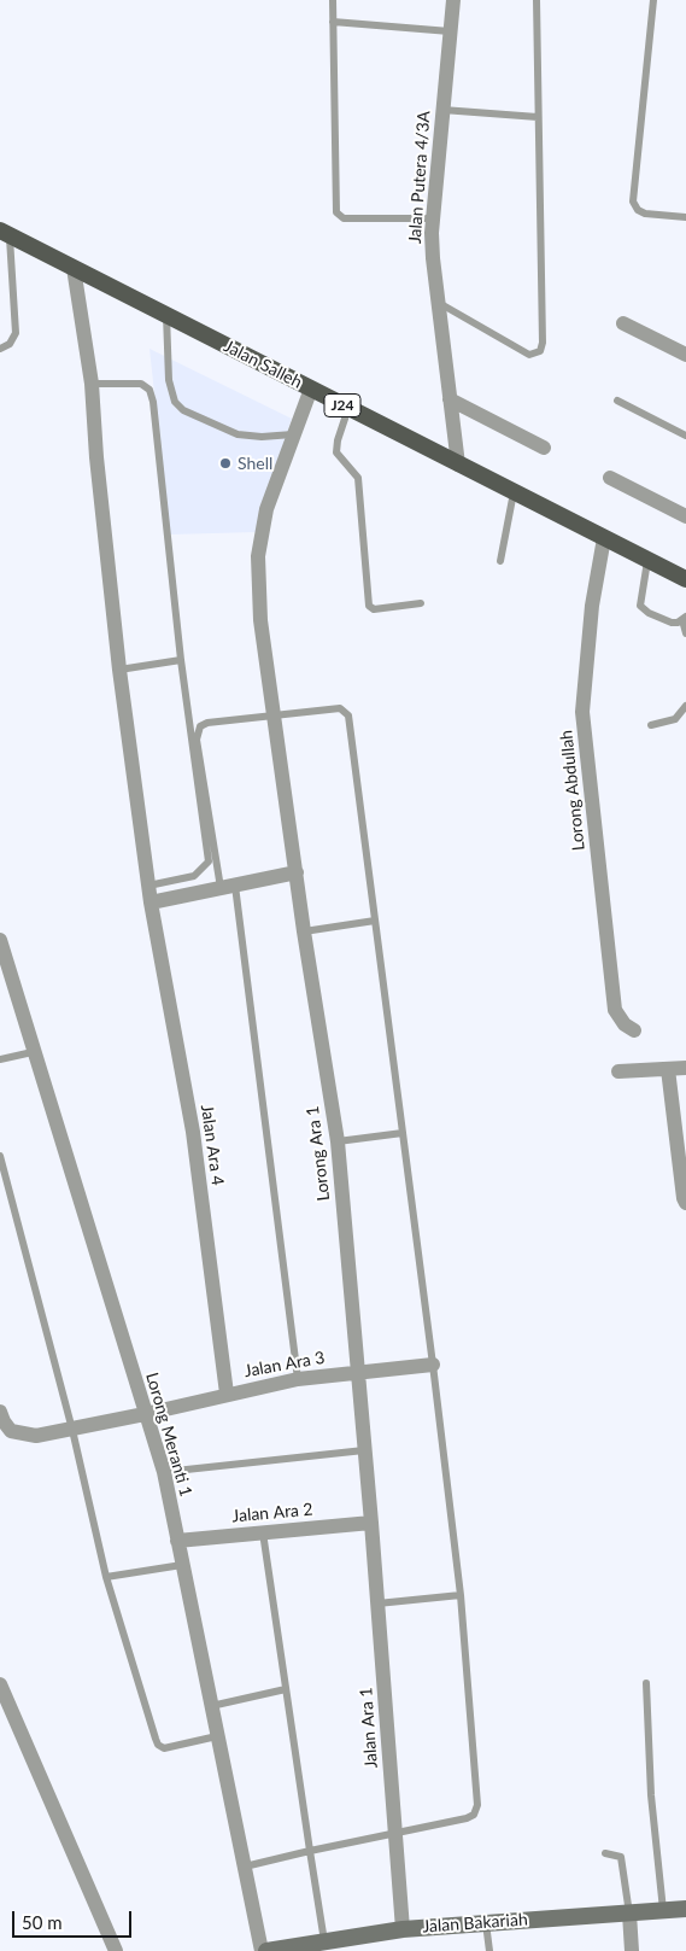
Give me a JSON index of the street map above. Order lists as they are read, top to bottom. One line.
{"streets":{"main road":["Jalan Salleh","J24","Jalan Bakariah"],"street":["Jalan Putera 4/3A","Lorong Abdullah","Jalan Ara 4","Lorong Ara 1","Jalan Ara 3","Lorong Meranti 1","Jalan Ara 2","Jalan Ara 1"]},"crossings":[["Jalan Putera 4/3A","Jalan Salleh"],["Jalan Salleh","Lorong Abdullah"],["Jalan Salleh","Jalan Ara 4"],["Jalan Salleh","Lorong Ara 1"],["Jalan Ara 4","Jalan Ara 3"],["Lorong Ara 1","Jalan Ara 3"],["Lorong Ara 1","Jalan Ara 2"],["Lorong Ara 1","Jalan Ara 1"],["Jalan Ara 3","Lorong Meranti 1"],["Lorong Meranti 1","Jalan Ara 2"],["Jalan Ara 2","Jalan Ara 1"],["Jalan Ara 1","Jalan Bakariah"]],"places":["Shell"],"scale_bar":"50 m"}
